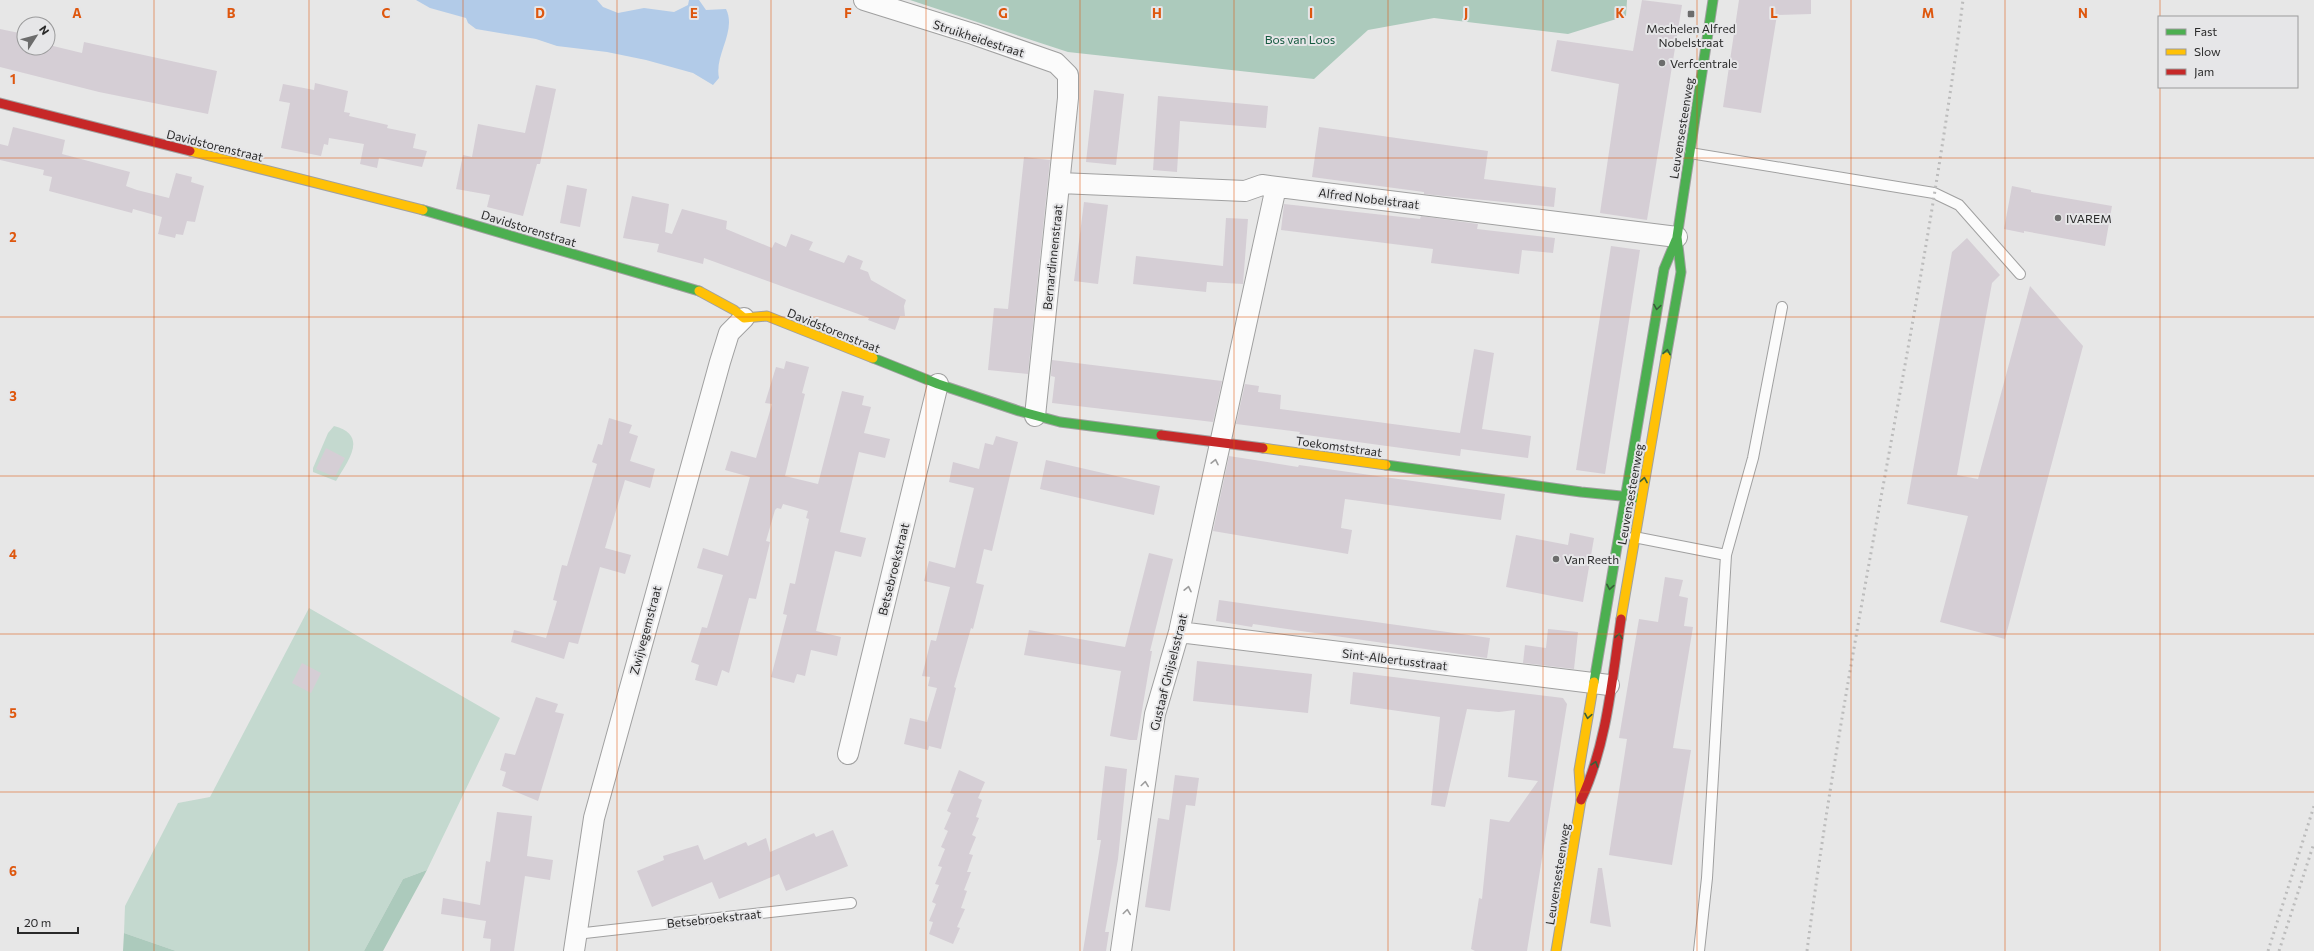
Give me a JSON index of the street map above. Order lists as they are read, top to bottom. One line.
{"streets":{"street":["Struikheidestraat","Leuvensesteenweg","Davidstorenstraat","Alfred Nobelstraat","Bernardinnenstraat","Toekomststraat","Betsebroekstraat","Zwijvegemstraat","Sint-Albertusstraat","Gustaaf Ghijselsstraat"]},"crossings":[["Struikheidestraat","Bernardinnenstraat"],["Leuvensesteenweg","Alfred Nobelstraat"],["Leuvensesteenweg","Toekomststraat"],["Leuvensesteenweg","Sint-Albertusstraat"],["Davidstorenstraat","Bernardinnenstraat"],["Davidstorenstraat","Toekomststraat"],["Davidstorenstraat","Betsebroekstraat"],["Davidstorenstraat","Zwijvegemstraat"],["Alfred Nobelstraat","Bernardinnenstraat"],["Alfred Nobelstraat","Gustaaf Ghijselsstraat"],["Bernardinnenstraat","Toekomststraat"],["Toekomststraat","Gustaaf Ghijselsstraat"],["Betsebroekstraat","Zwijvegemstraat"],["Sint-Albertusstraat","Gustaaf Ghijselsstraat"]],"one_way":["Gustaaf Ghijselsstraat"],"parks":["Bos van Loos"],"places":{"transit":["Mechelen Alfred Nobelstraat"],"other":["Verfcentrale","IVAREM","Van Reeth"]},"legend":["Fast","Slow","Jam"],"scale_bar":"20 m","north":"top right","grid":{"columns":["A","B","C","D","E","F","G","H","I","J","K","L","M","N"],"rows":["1","2","3","4","5","6"]}}
